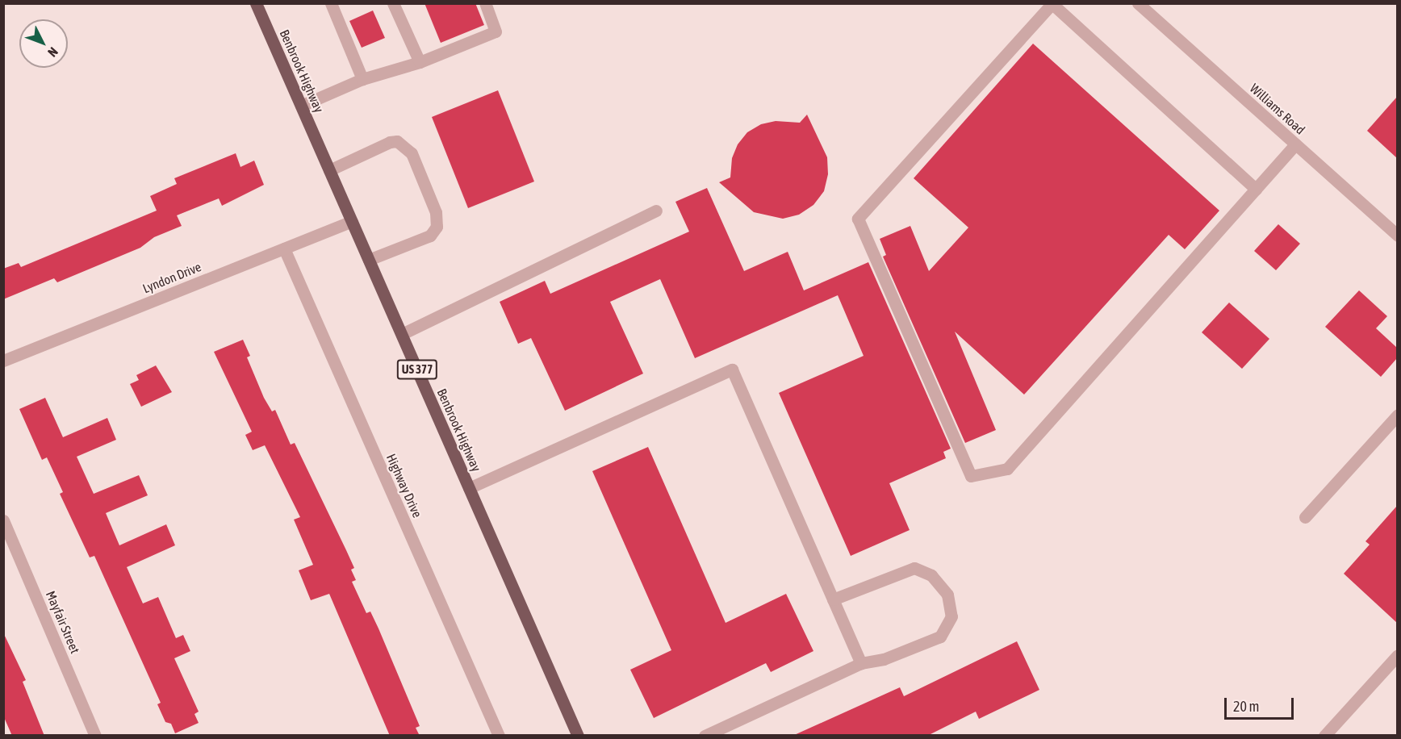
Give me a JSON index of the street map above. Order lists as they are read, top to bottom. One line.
{"streets":{"main road":["Benbrook Highway","US 377"],"street":["Williams Road","Lyndon Drive","Highway Drive","Mayfair Street"]},"crossings":[["Benbrook Highway","Lyndon Drive"],["Lyndon Drive","Highway Drive"]],"scale_bar":"20 m","north":"bottom right"}
